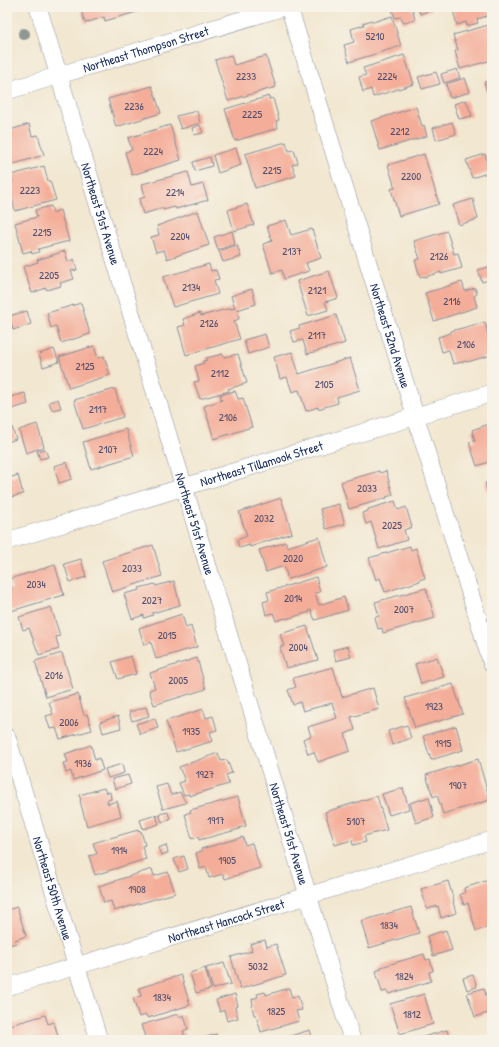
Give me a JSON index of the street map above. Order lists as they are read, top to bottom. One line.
{"streets":{"street":["Northeast Thompson Street","Northeast 51st Avenue","Northeast 52nd Avenue","Northeast Tillamook Street","Northeast 50th Avenue","Northeast Hancock Street"]},"crossings":[["Northeast Thompson Street","Northeast 51st Avenue"],["Northeast 51st Avenue","Northeast Tillamook Street"],["Northeast 51st Avenue","Northeast Hancock Street"],["Northeast 52nd Avenue","Northeast Tillamook Street"],["Northeast 50th Avenue","Northeast Hancock Street"]],"house_numbers":["5210","2233","2224","2236","2225","2212","2224","2215","2200","2223","2214","2215","2204","2137","2126","2205","2134","2121","2116","2126","2117","2106","2125","2112","2105","2117","2106","2107","2033","2032","2025","2020","2033","2034","2014","2027","2007","2015","2004","2016","2005","1923","2006","1935","1915","1936","1927","1907","1917","5107","1914","1905","1908","1834","5032","1824","1834","1825","1812"]}
